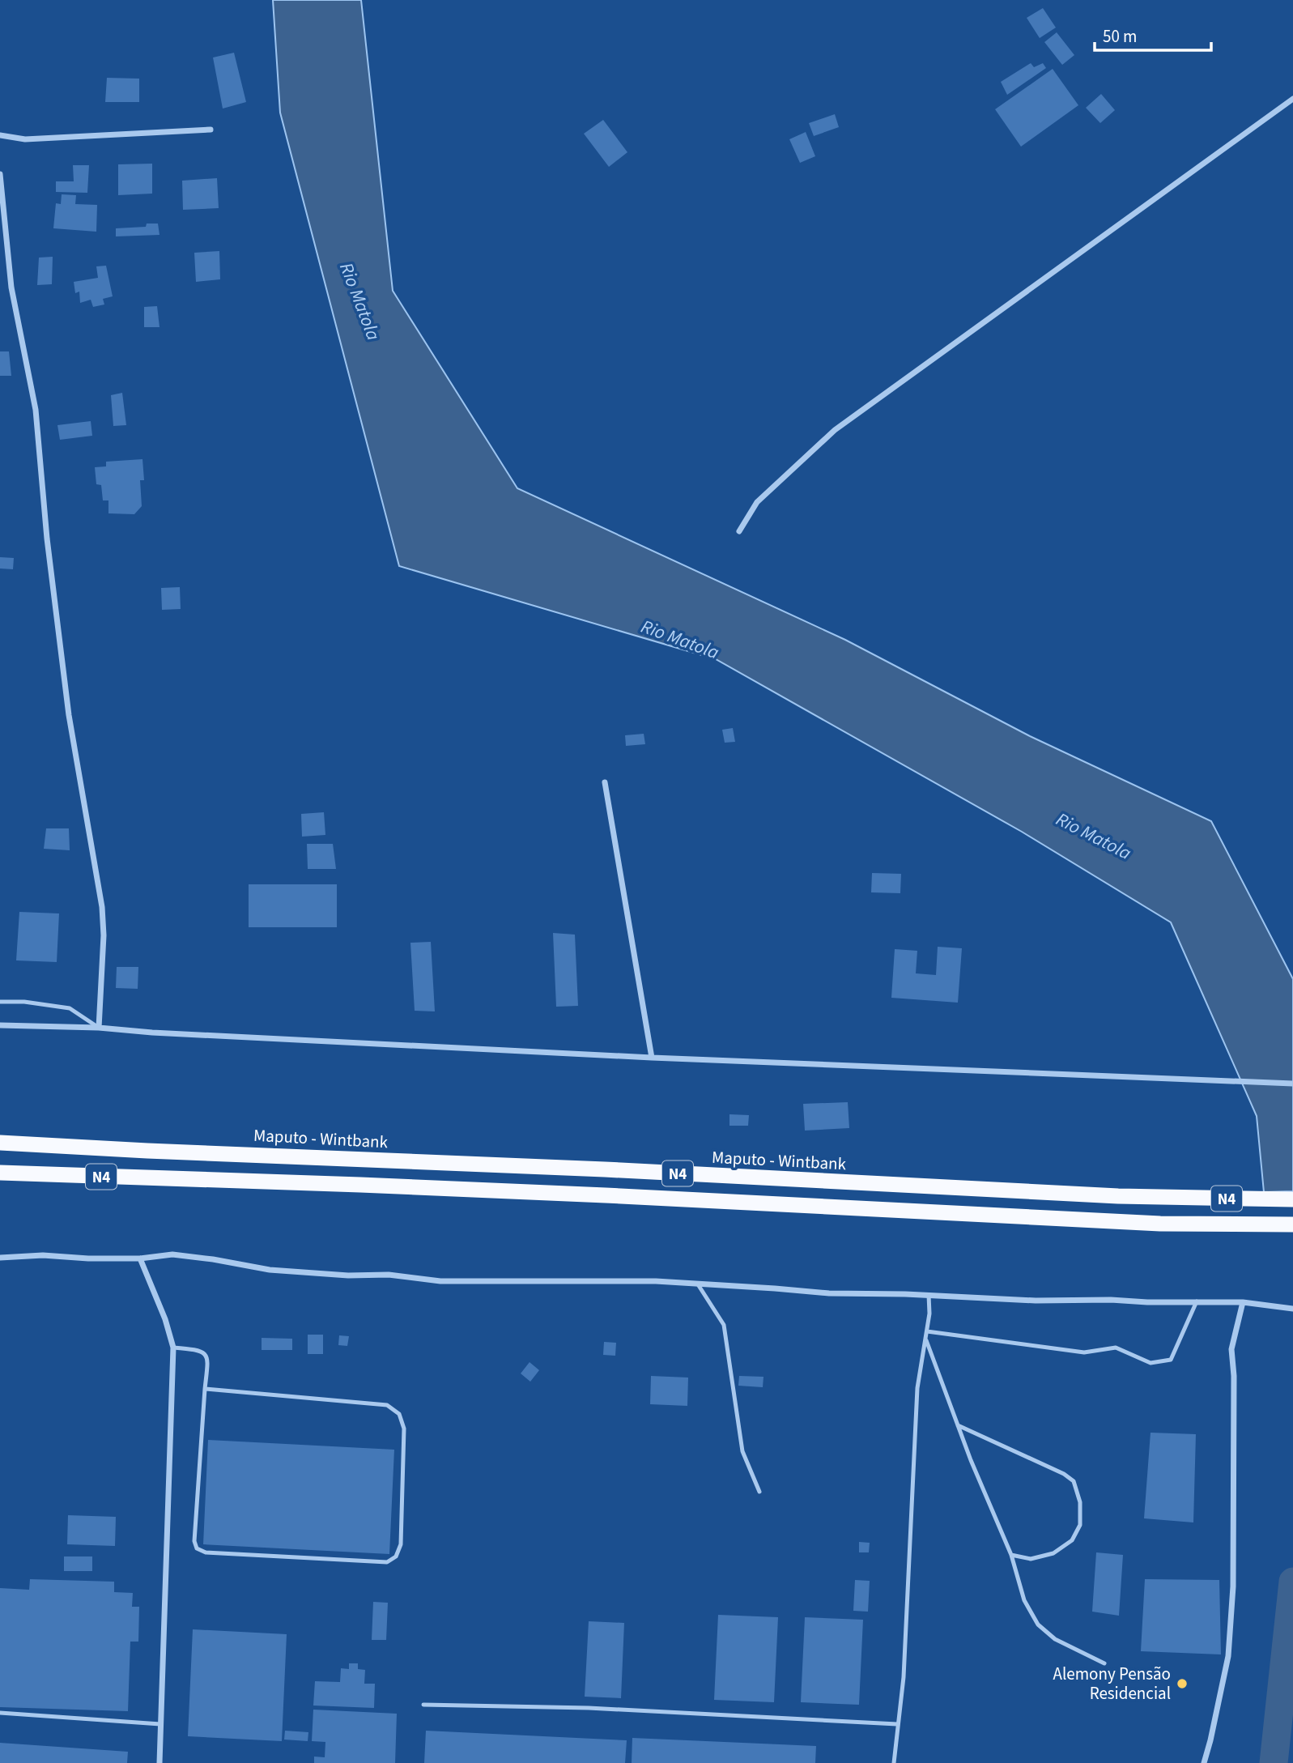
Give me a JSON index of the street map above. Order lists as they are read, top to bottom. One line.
{"streets":{"highway":["Maputo - Wintbank","N4"]},"water":["Rio Matola"],"places":["Alemony Pensão Residencial"],"scale_bar":"50 m"}
